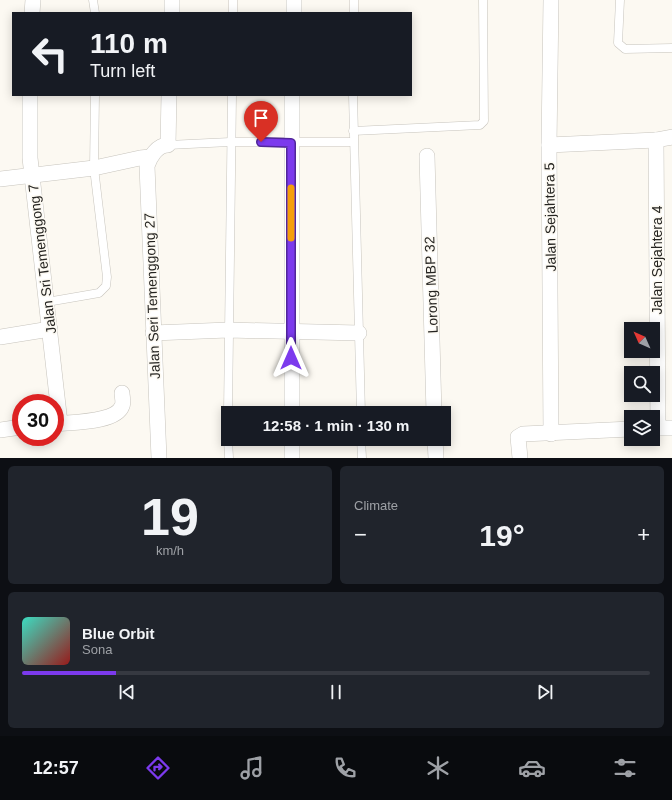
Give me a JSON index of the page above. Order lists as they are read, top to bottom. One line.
{"streets":{"street":["Jalan Sejahtera 5","Jalan Sri Temenggong 7","Jalan Sejahtera 4","Lorong MBP 32","Jalan Seri Temenggong 27"]},"north":"top left","page":{"turn":["110 m","Turn left"],"limit":"30","trip":"12:58 · 1 min · 130 m","tile":[["19","km/h"],"Climate"],"heat":["−","19°","+"],"song":["Blue Orbit","Sona"],"tabs":"12:57"}}
